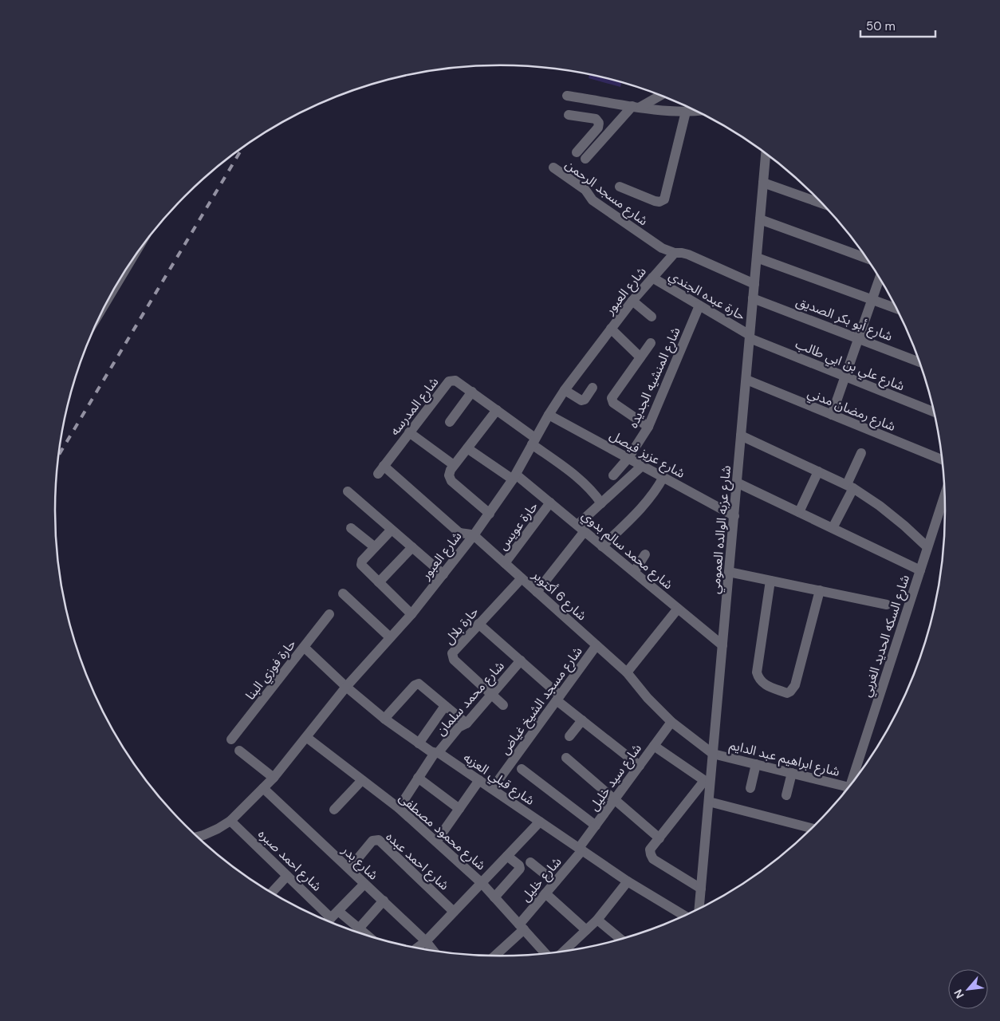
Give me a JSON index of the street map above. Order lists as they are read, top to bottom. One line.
{"streets":{"street":["شارع مسجد الرحمن","شارع العبور","حارة عبده الجندي","شارع أبو بكر الصديق","شارع علي بن ابي طالب","شارع المنشيه الجديده","شارع المدرسه","شارع رمضان مدني","شارع عزيز فيصل","حارة عويس","شارع عزبه الوالده العمومي","شارع محمد سالم بدوي","شارع 6 أكتوبر","حارة بلال","شارع السكه الحديد الغربي","حارة فوزي البنا","شارع محمد سلمان","شارع مسجد الشيخ غياض","شارع ابراهيم عبد الدايم","شارع سيد خليل","شارع قبلي العزبه","شارع محمود مصطفى","شارع احمد صبره","شارع احمد عبده","شارع بدر","شارع خليل"]},"crossings":[["شارع مسجد الرحمن","شارع العبور"],["شارع مسجد الرحمن","شارع عزبه الوالده العمومي"],["شارع العبور","حارة عبده الجندي"],["شارع العبور","شارع المدرسه"],["شارع العبور","شارع عزيز فيصل"],["شارع العبور","شارع محمد سالم بدوي"],["شارع العبور","شارع 6 أكتوبر"],["شارع العبور","شارع قبلي العزبه"],["شارع العبور","شارع محمود مصطفى"],["شارع العبور","شارع احمد صبره"],["شارع العبور","شارع بدر"],["حارة عبده الجندي","شارع علي بن ابي طالب"],["حارة عبده الجندي","شارع المنشيه الجديده"],["حارة عبده الجندي","شارع عزبه الوالده العمومي"],["شارع أبو بكر الصديق","شارع عزبه الوالده العمومي"],["شارع علي بن ابي طالب","شارع عزبه الوالده العمومي"],["شارع المنشيه الجديده","شارع عزيز فيصل"],["شارع المدرسه","شارع 6 أكتوبر"],["شارع رمضان مدني","شارع عزبه الوالده العمومي"],["شارع عزيز فيصل","شارع عزبه الوالده العمومي"],["حارة عويس","شارع محمد سالم بدوي"],["حارة عويس","شارع 6 أكتوبر"],["شارع عزبه الوالده العمومي","شارع محمد سالم بدوي"],["شارع عزبه الوالده العمومي","شارع 6 أكتوبر"],["شارع عزبه الوالده العمومي","شارع ابراهيم عبد الدايم"],["شارع 6 أكتوبر","حارة بلال"],["شارع 6 أكتوبر","شارع مسجد الشيخ غياض"],["شارع 6 أكتوبر","شارع ابراهيم عبد الدايم"],["شارع 6 أكتوبر","شارع سيد خليل"],["حارة بلال","شارع محمد سلمان"],["حارة فوزي البنا","شارع قبلي العزبه"],["شارع محمد سلمان","شارع قبلي العزبه"],["شارع محمد سلمان","شارع محمود مصطفى"],["شارع مسجد الشيخ غياض","شارع قبلي العزبه"],["شارع سيد خليل","شارع قبلي العزبه"],["شارع سيد خليل","شارع خليل"],["شارع قبلي العزبه","شارع خليل"],["شارع محمود مصطفى","شارع خليل"],["شارع احمد عبده","شارع بدر"]],"scale_bar":"50 m","north":"bottom left"}
